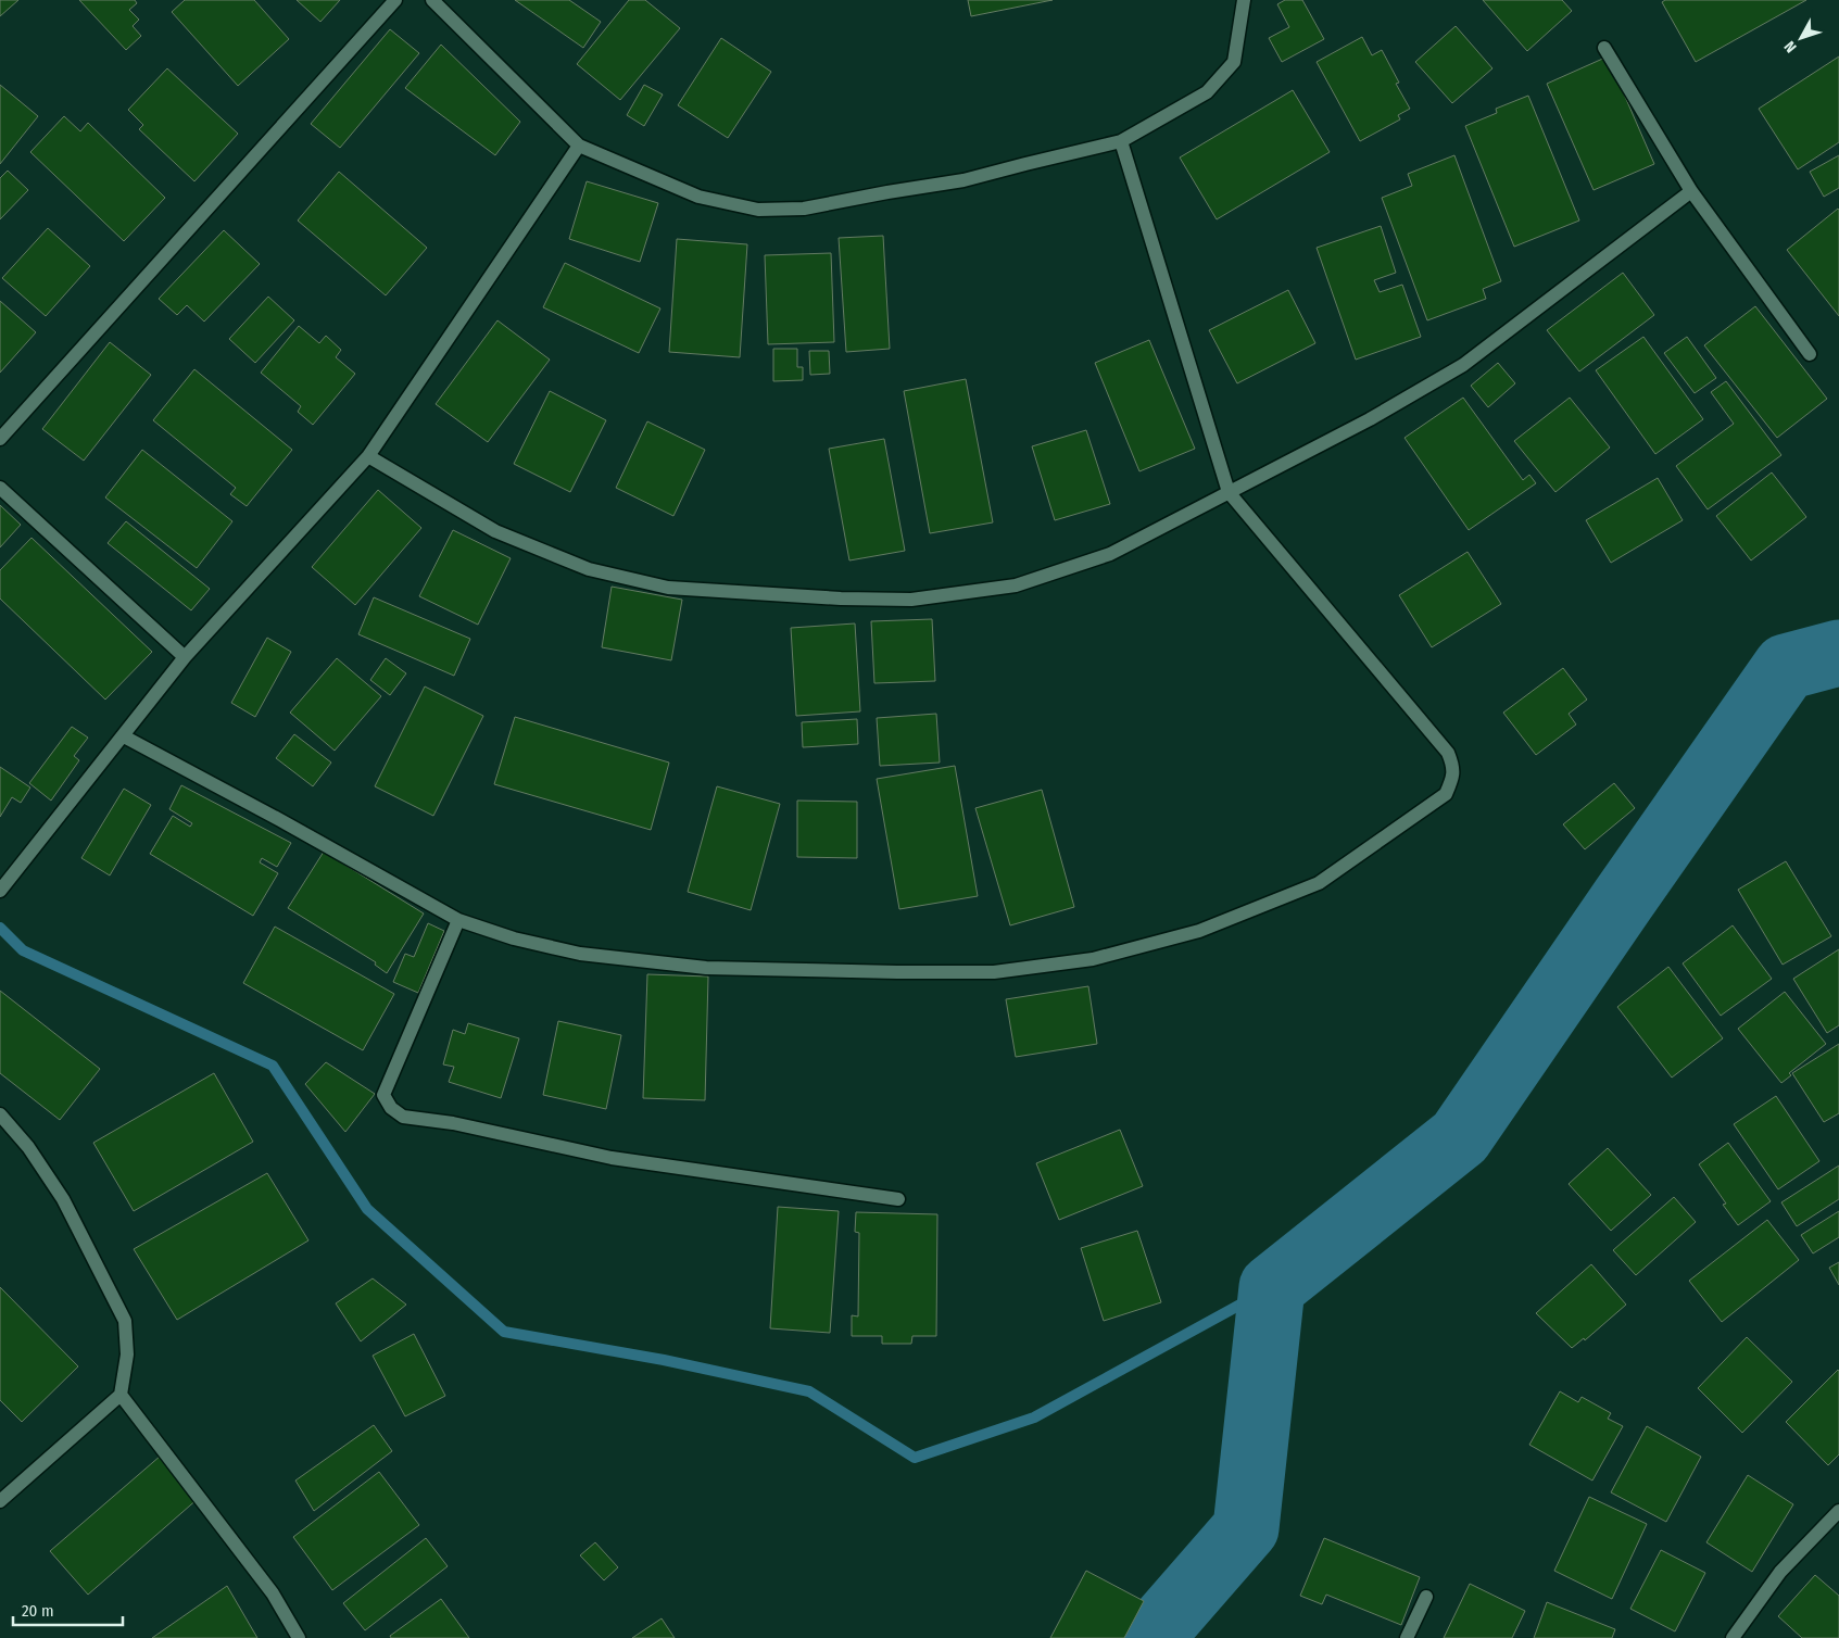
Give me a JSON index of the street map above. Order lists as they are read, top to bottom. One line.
{"scale_bar":"20 m","north":"bottom left"}
